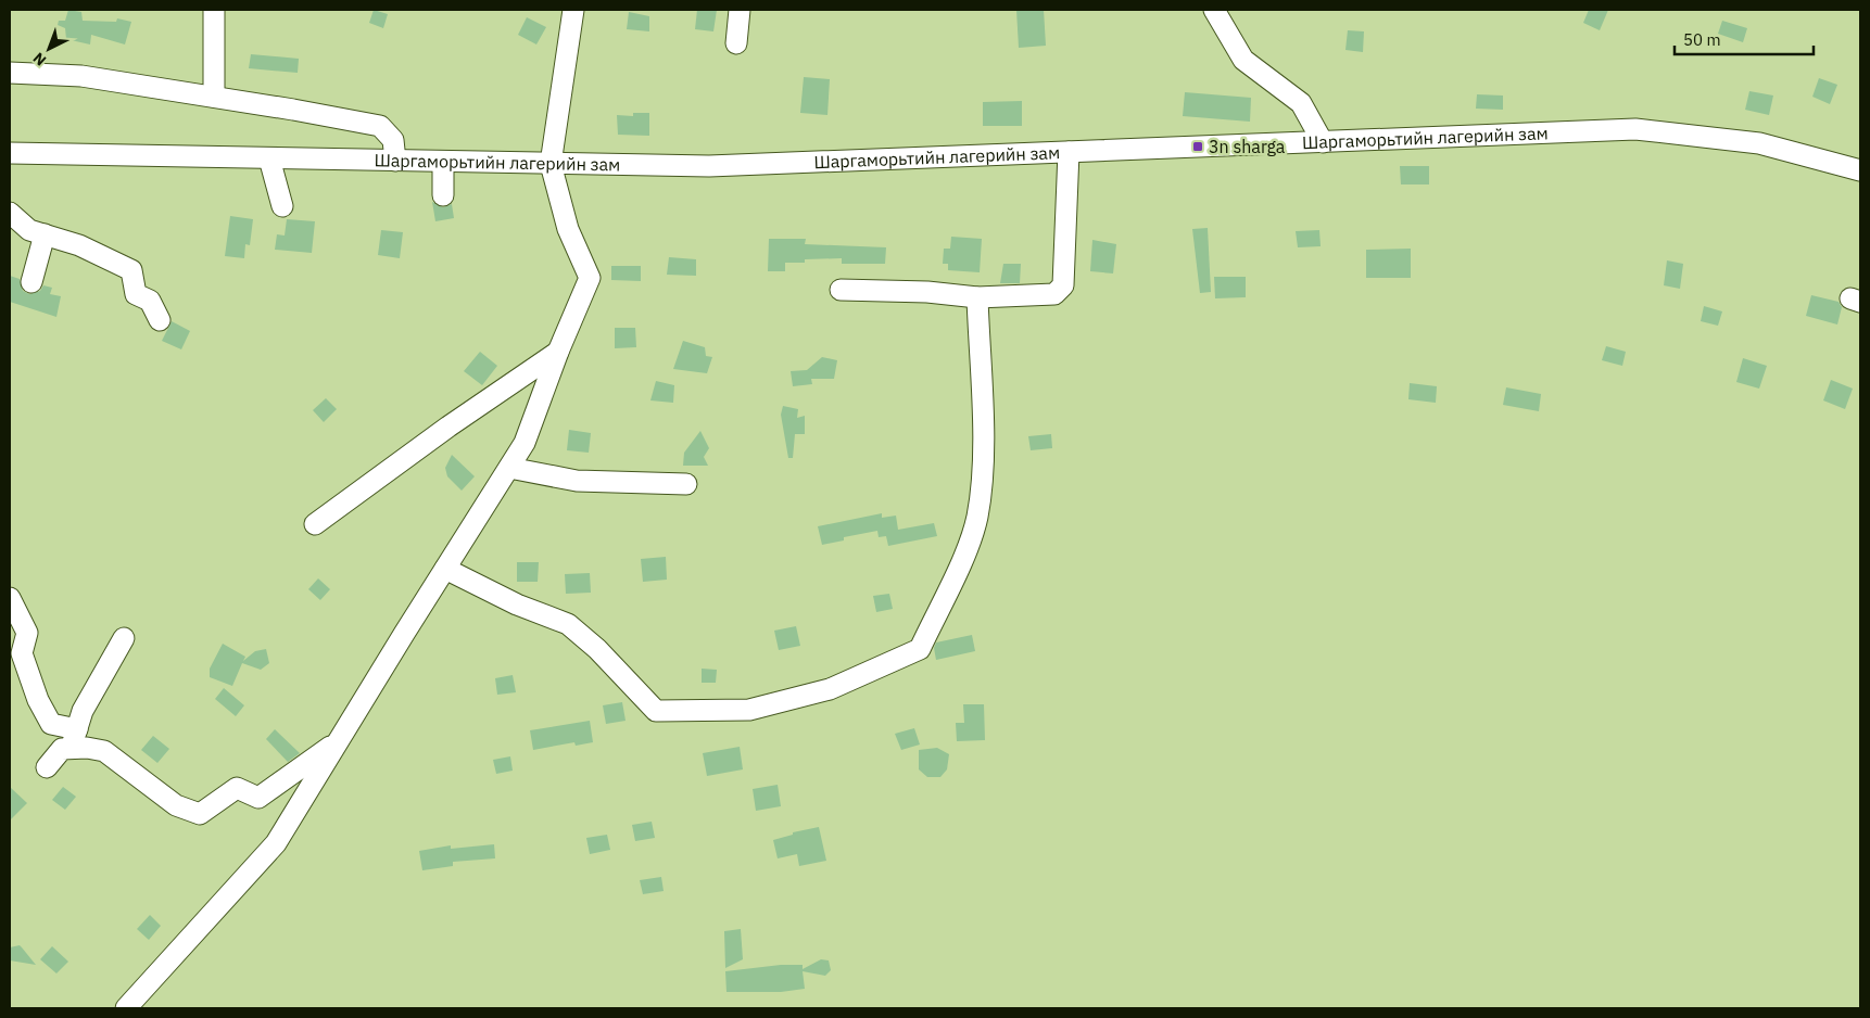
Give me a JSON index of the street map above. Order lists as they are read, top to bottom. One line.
{"streets":{"street":["Шаргаморьтийн лагерийн зам"]},"places":{"transit":["3n sharga"]},"scale_bar":"50 m","north":"bottom left"}
